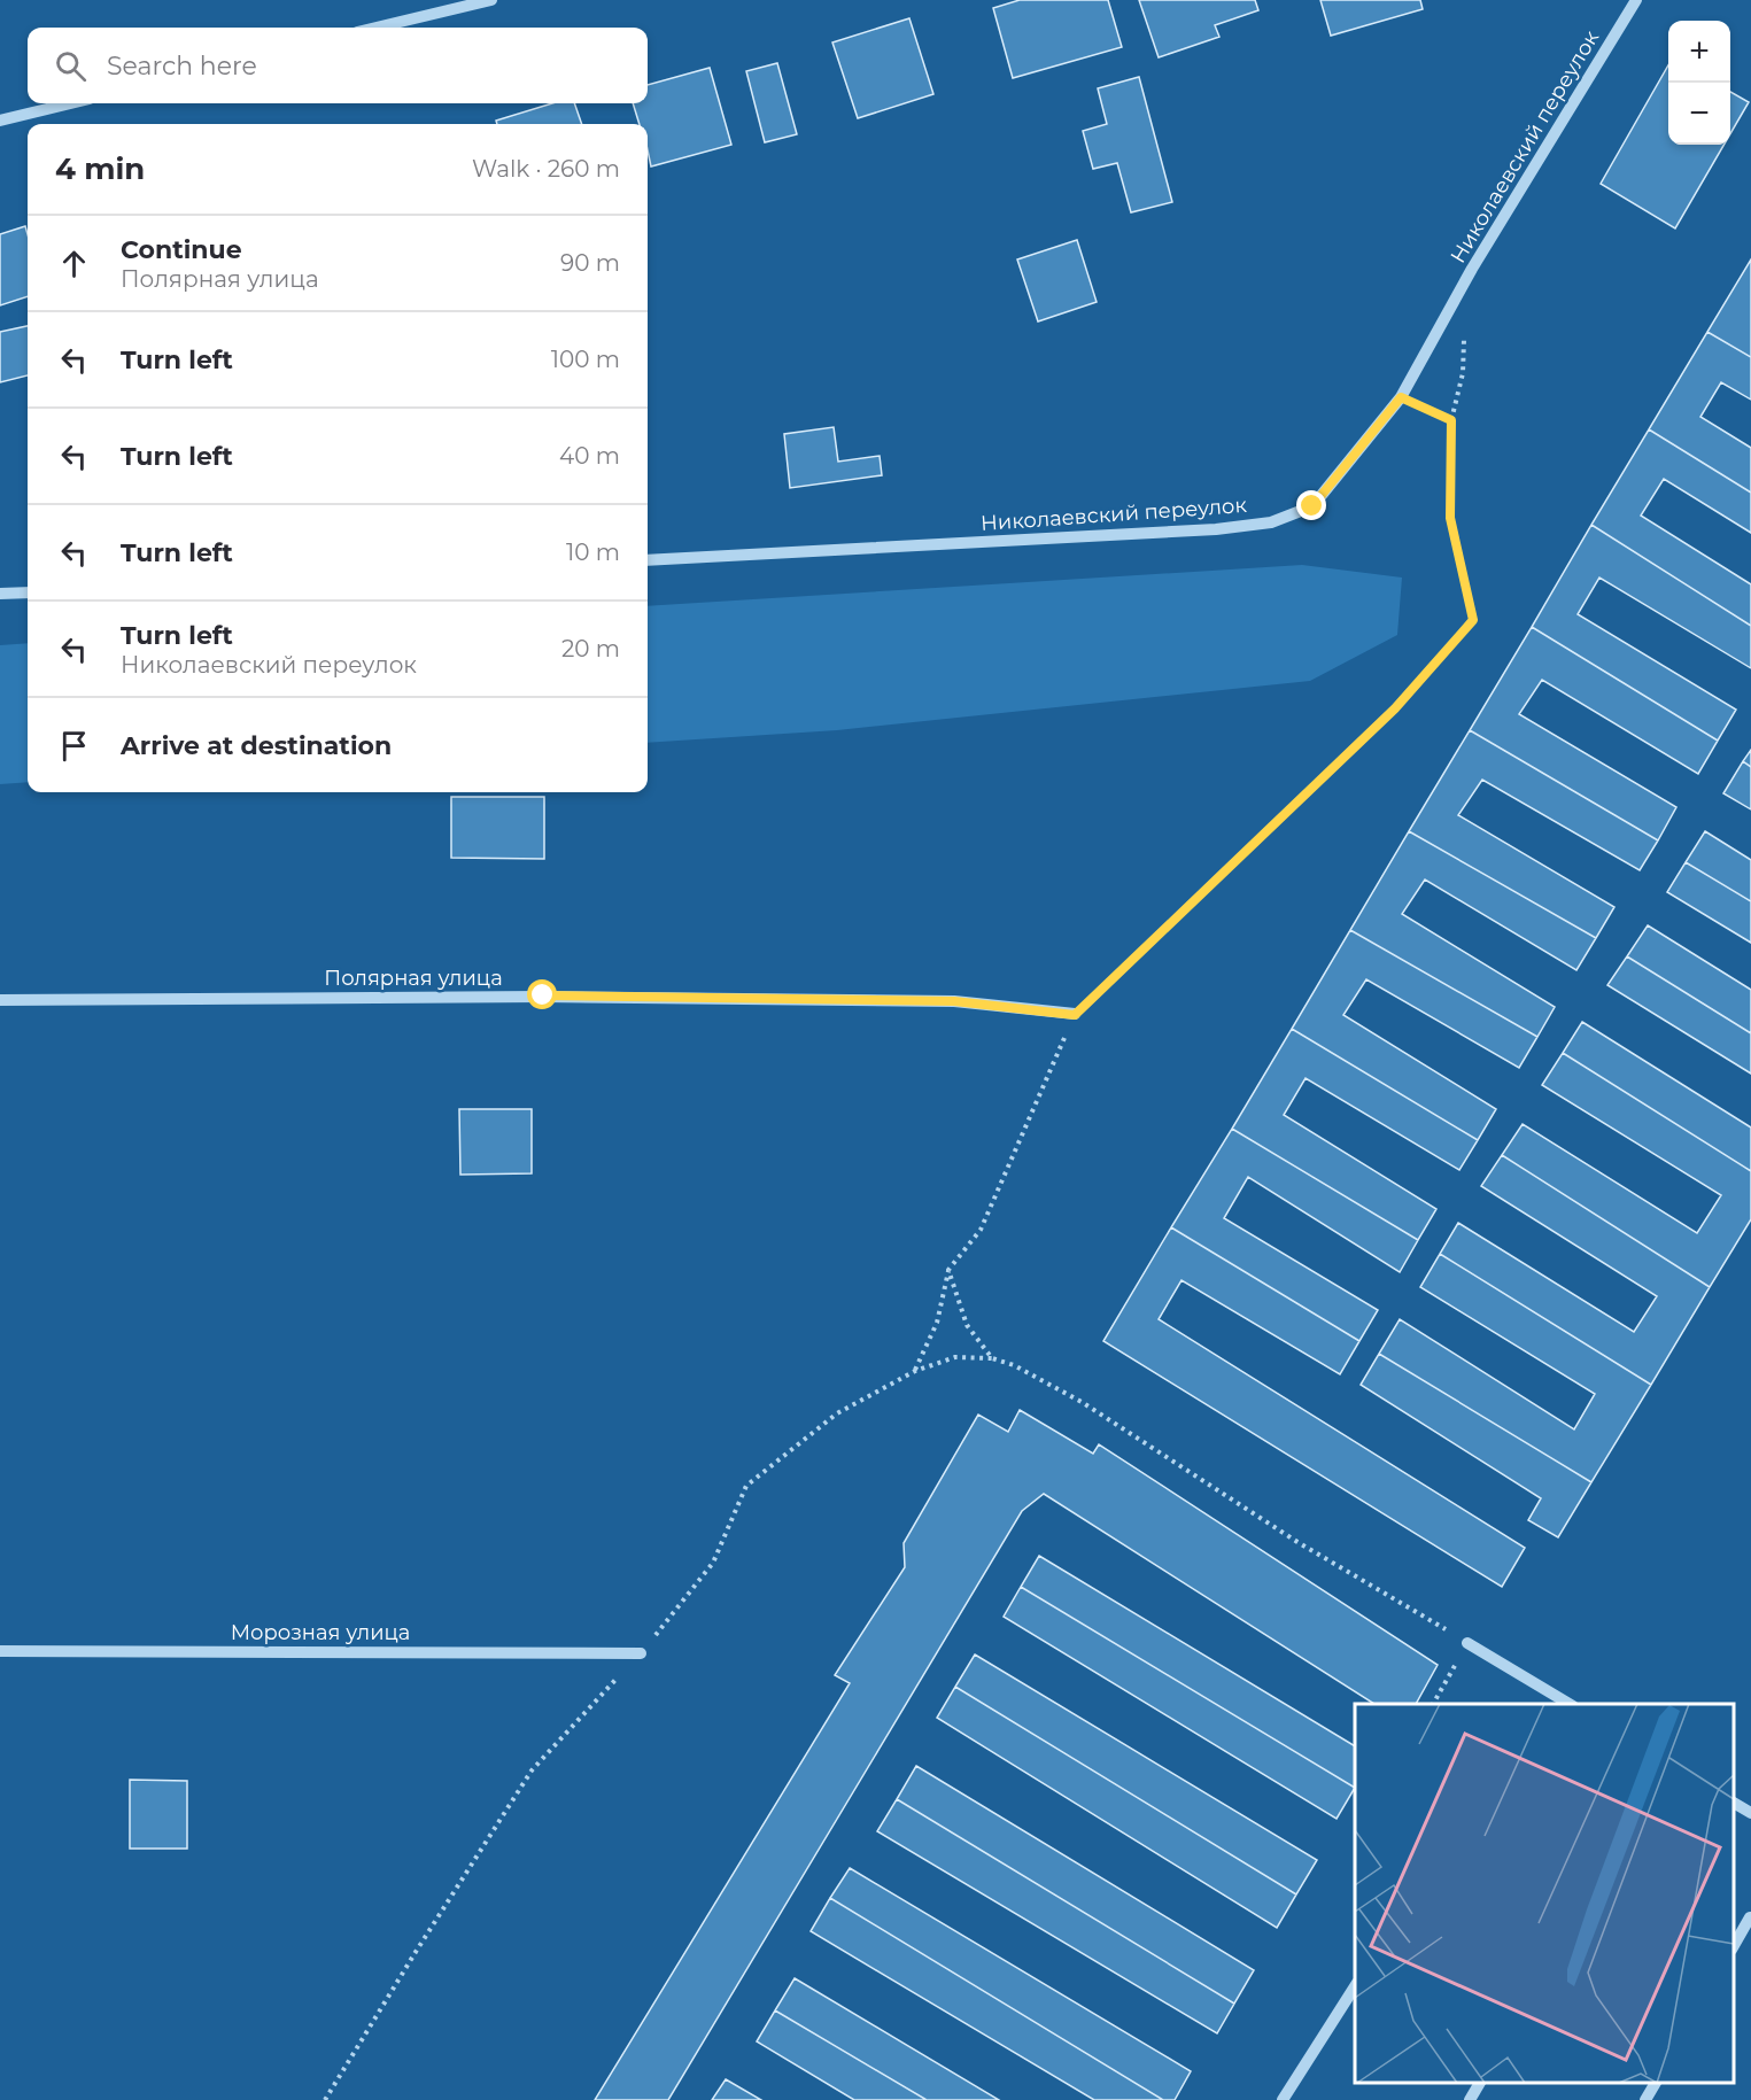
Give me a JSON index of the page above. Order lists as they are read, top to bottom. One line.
{"streets":{"street":["Николаевский переулок","Полярная улица","Морозная улица"]},"page":{"map_buttons":["+","−"],"search":"Search here","heading":["4 min","Walk · 260 m"],"list":[["Continue","Полярная улица","90 m"],["Turn left","100 m"],["Turn left","40 m"],["Turn left","10 m"],["Turn left","Николаевский переулок","20 m"],"Arrive at destination"]}}
